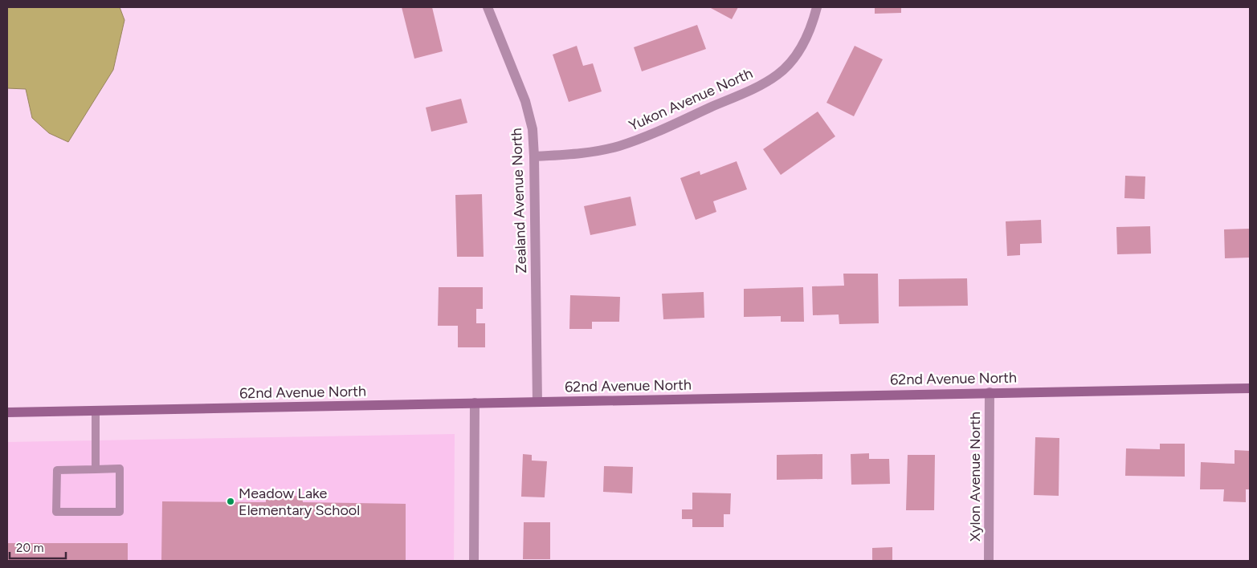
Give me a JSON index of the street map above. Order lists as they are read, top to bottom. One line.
{"streets":{"street":["Yukon Avenue North","Zealand Avenue North","62nd Avenue North","Xylon Avenue North"]},"crossings":[["Yukon Avenue North","Zealand Avenue North"],["Zealand Avenue North","62nd Avenue North"],["62nd Avenue North","Xylon Avenue North"]],"places":["Meadow Lake Elementary School"],"scale_bar":"20 m"}
